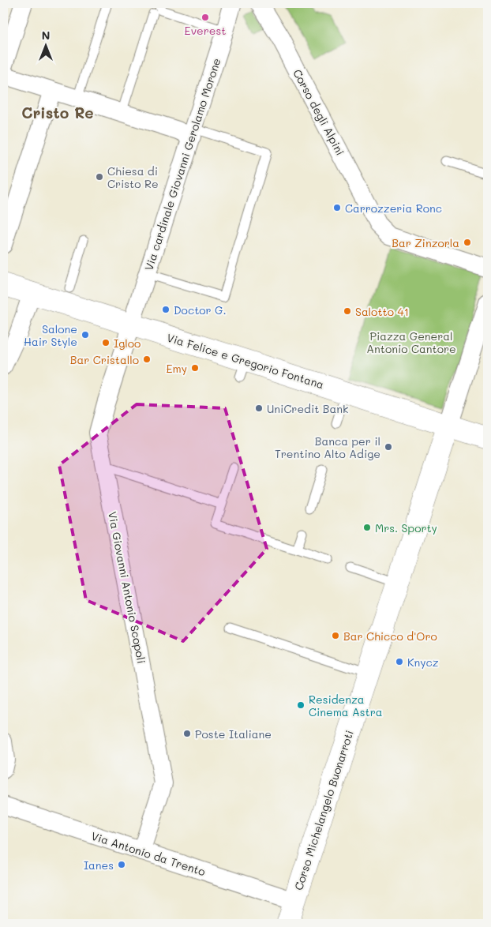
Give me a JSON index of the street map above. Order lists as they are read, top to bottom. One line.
{"streets":{"street":["Corso degli Alpini","Via cardinale Giovanni Gerolamo Morone","Via Felice e Gregorio Fontana","Via Giovanni Antonio Scopoli","Corso Michelangelo Buonarroti","Via Antonio da Trento"]},"crossings":[["Via cardinale Giovanni Gerolamo Morone","Via Felice e Gregorio Fontana"],["Via cardinale Giovanni Gerolamo Morone","Via Giovanni Antonio Scopoli"],["Via Felice e Gregorio Fontana","Via Giovanni Antonio Scopoli"],["Via Felice e Gregorio Fontana","Corso Michelangelo Buonarroti"],["Via Giovanni Antonio Scopoli","Via Antonio da Trento"],["Corso Michelangelo Buonarroti","Via Antonio da Trento"]],"districts":["Cristo Re"],"parks":["Piazza General Antonio Cantore"],"places":["Everest","Chiesa di Cristo Re","Carrozzeria Ronc","Bar Zinzorla","Doctor G.","Salotto 41","Salone Hair Style","Igloo","Bar Cristallo","Emy","UniCredit Bank","Banca per il Trentino Alto Adige","Mrs. Sporty","Bar Chicco d'Oro","Knycz","Residenza Cinema Astra","Poste Italiane","Ianes"],"north":"top"}
